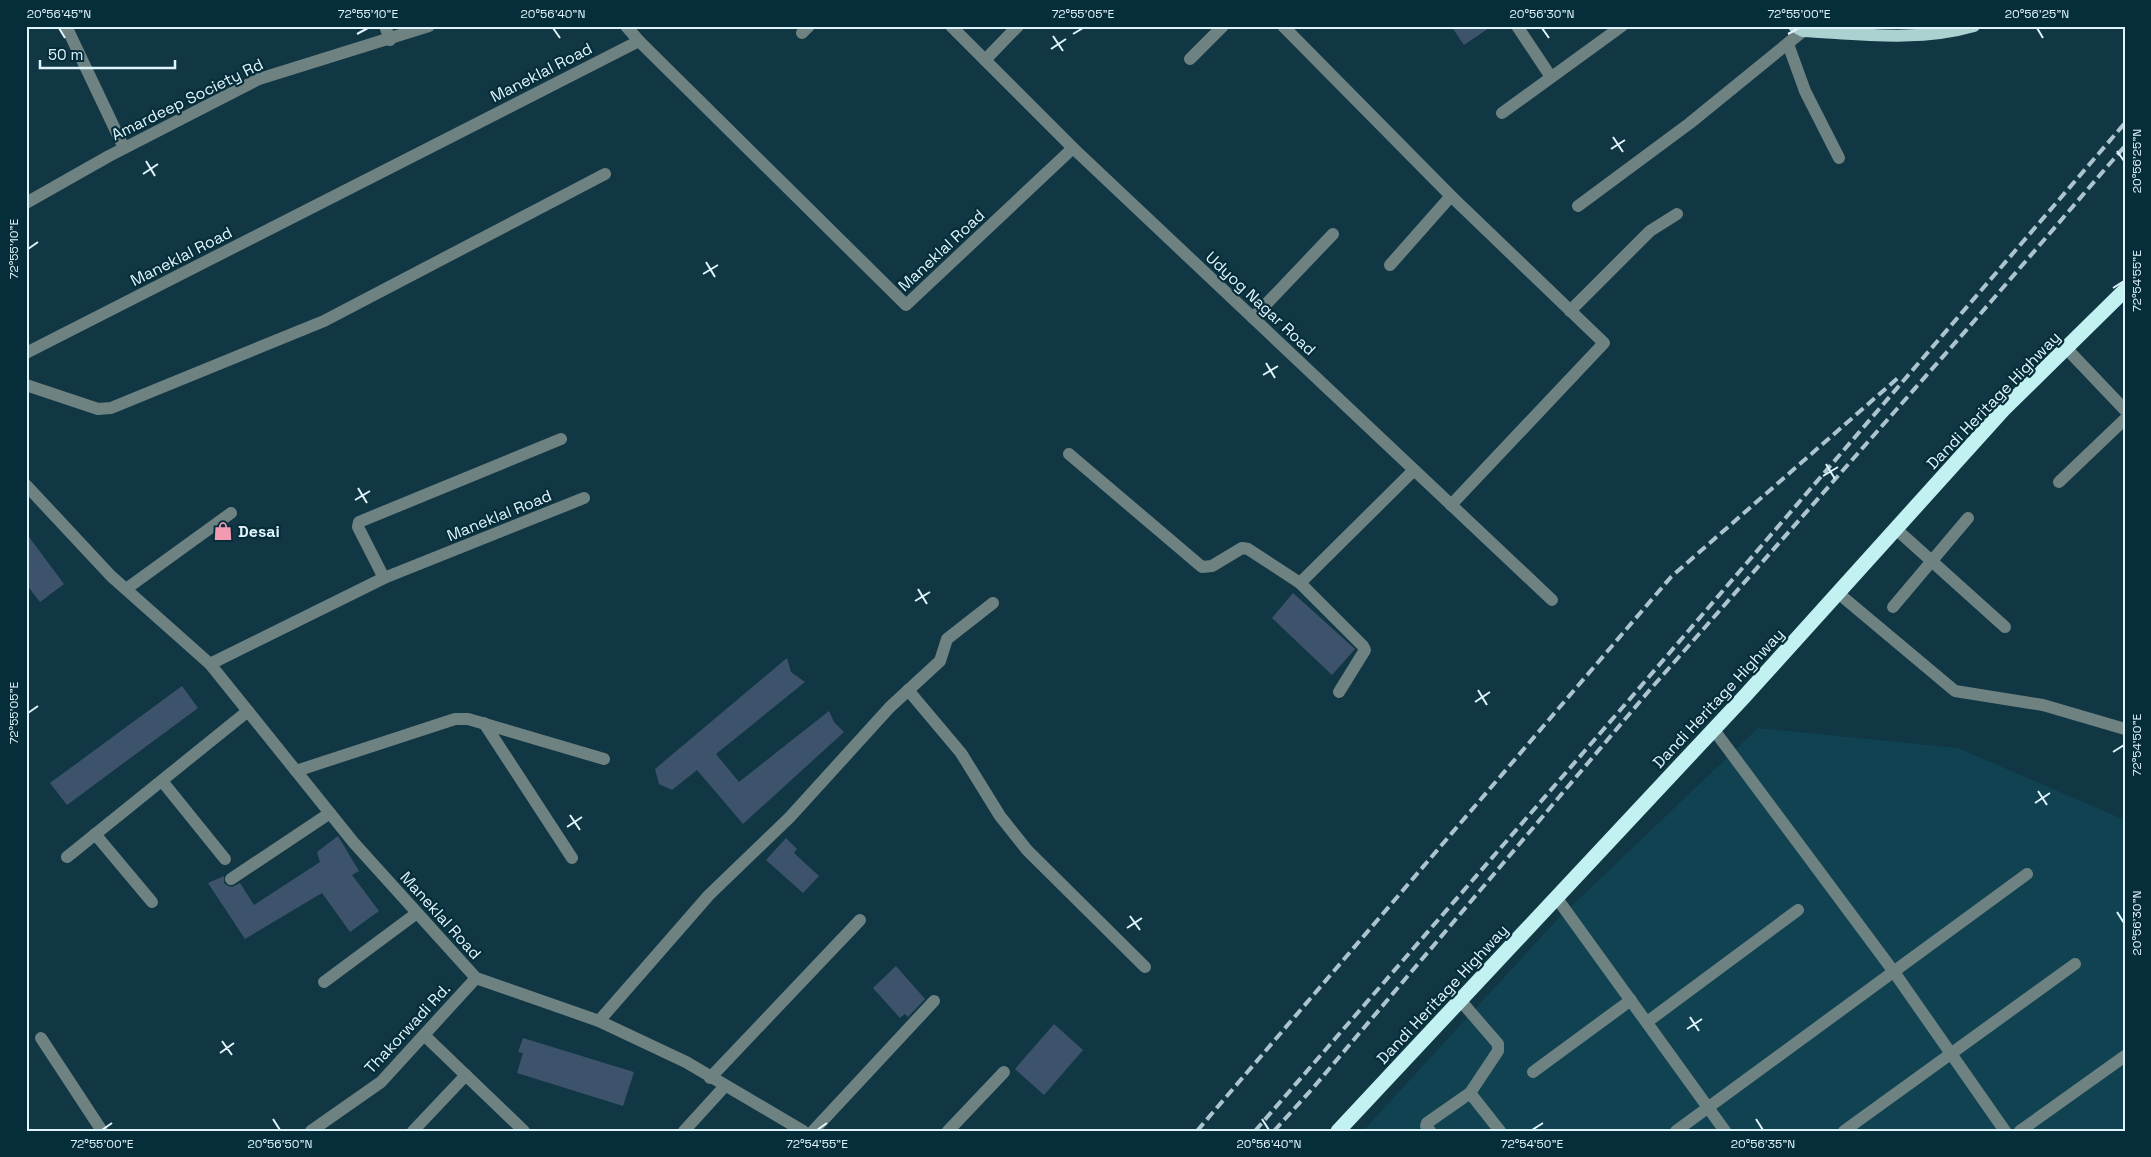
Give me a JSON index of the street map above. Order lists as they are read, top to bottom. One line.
{"streets":{"highway":["Dandi Heritage Highway"],"street":["Maneklal Road","Amardeep Society Rd","Udyog Nagar Road","Thakorwadi Rd."]},"crossings":[["Maneklal Road","Udyog Nagar Road"],["Maneklal Road","Thakorwadi Rd."]],"places":{"shop":["Desai"]},"scale_bar":"50 m","coordinates":["20°56'45\"N","72°55'10\"E","20°56'40\"N","72°55'05\"E","20°56'30\"N","72°55'00\"E","20°56'25\"N","72°54'55\"E","72°54'50\"E","20°56'50\"N","20°56'35\"N"]}
